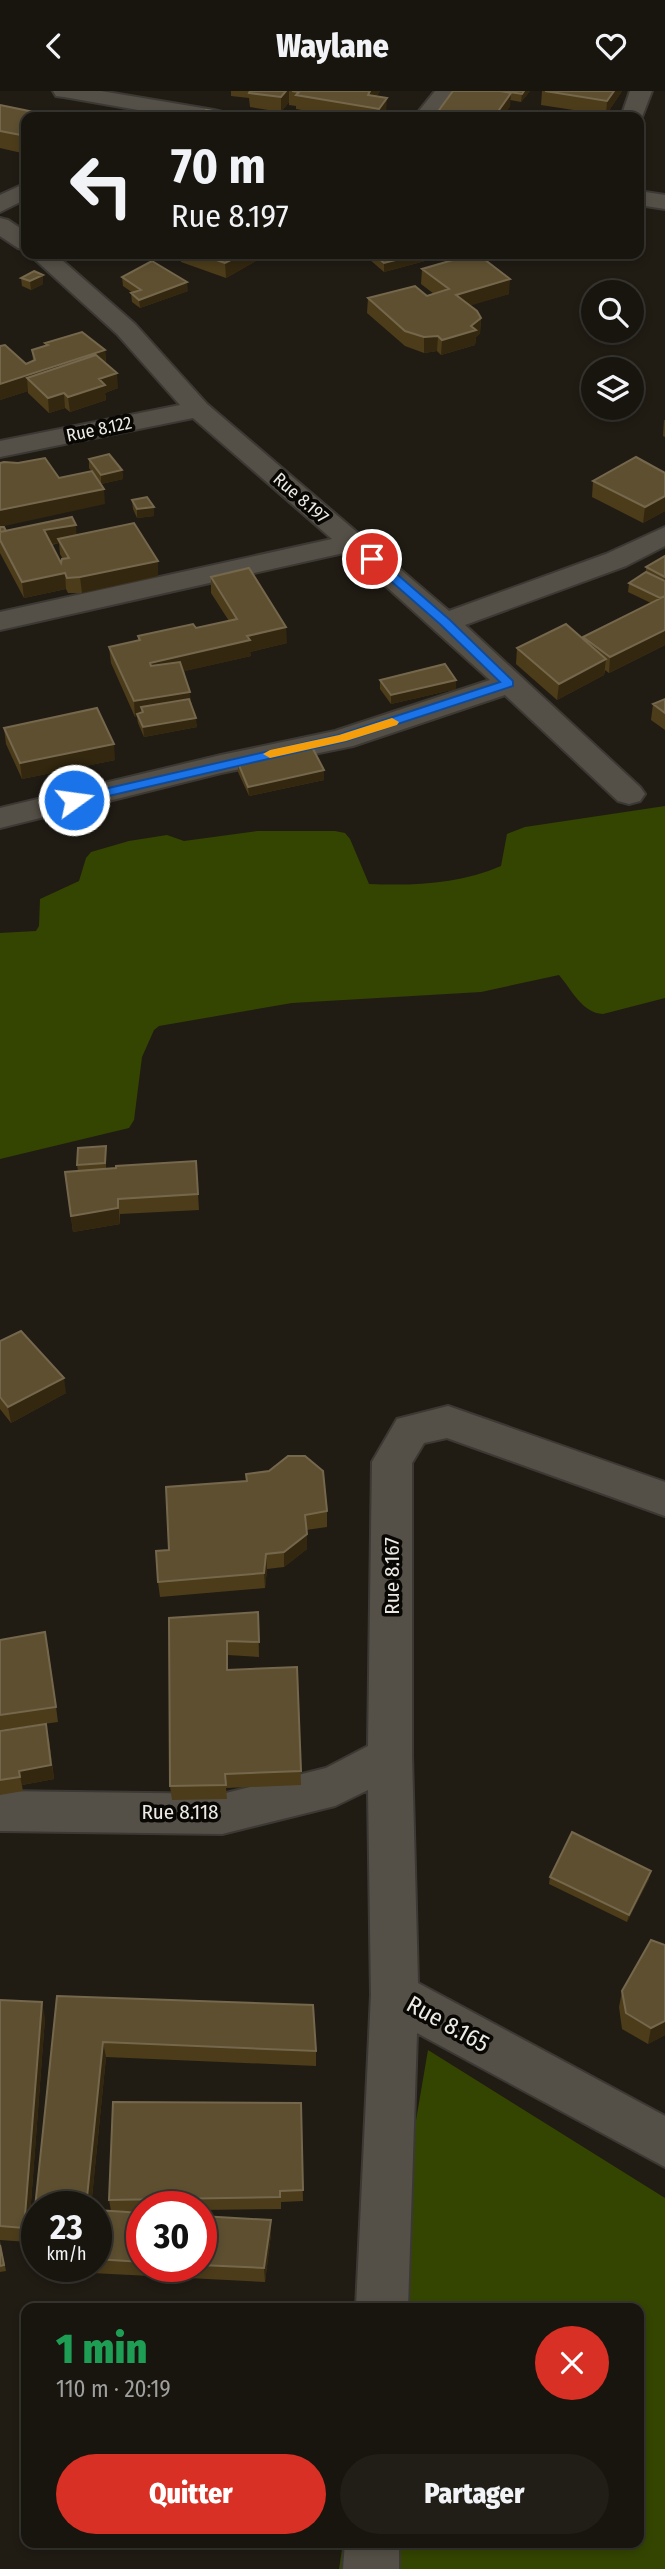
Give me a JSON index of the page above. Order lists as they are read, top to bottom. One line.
{"streets":{"street":["Rue 8.122","Rue 8.197","Rue 8.167","Rue 8.118","Rue 8.165"]},"crossings":[["Rue 8.122","Rue 8.197"],["Rue 8.167","Rue 8.118"],["Rue 8.167","Rue 8.165"]],"page":{"header":"Waylane","turn":["70 m","Rue 8.197"],"speed":"23 km/h","limit":"30","heading":["1 min","110 m · 20:19"],"buttons":["Quitter","Partager"]}}
